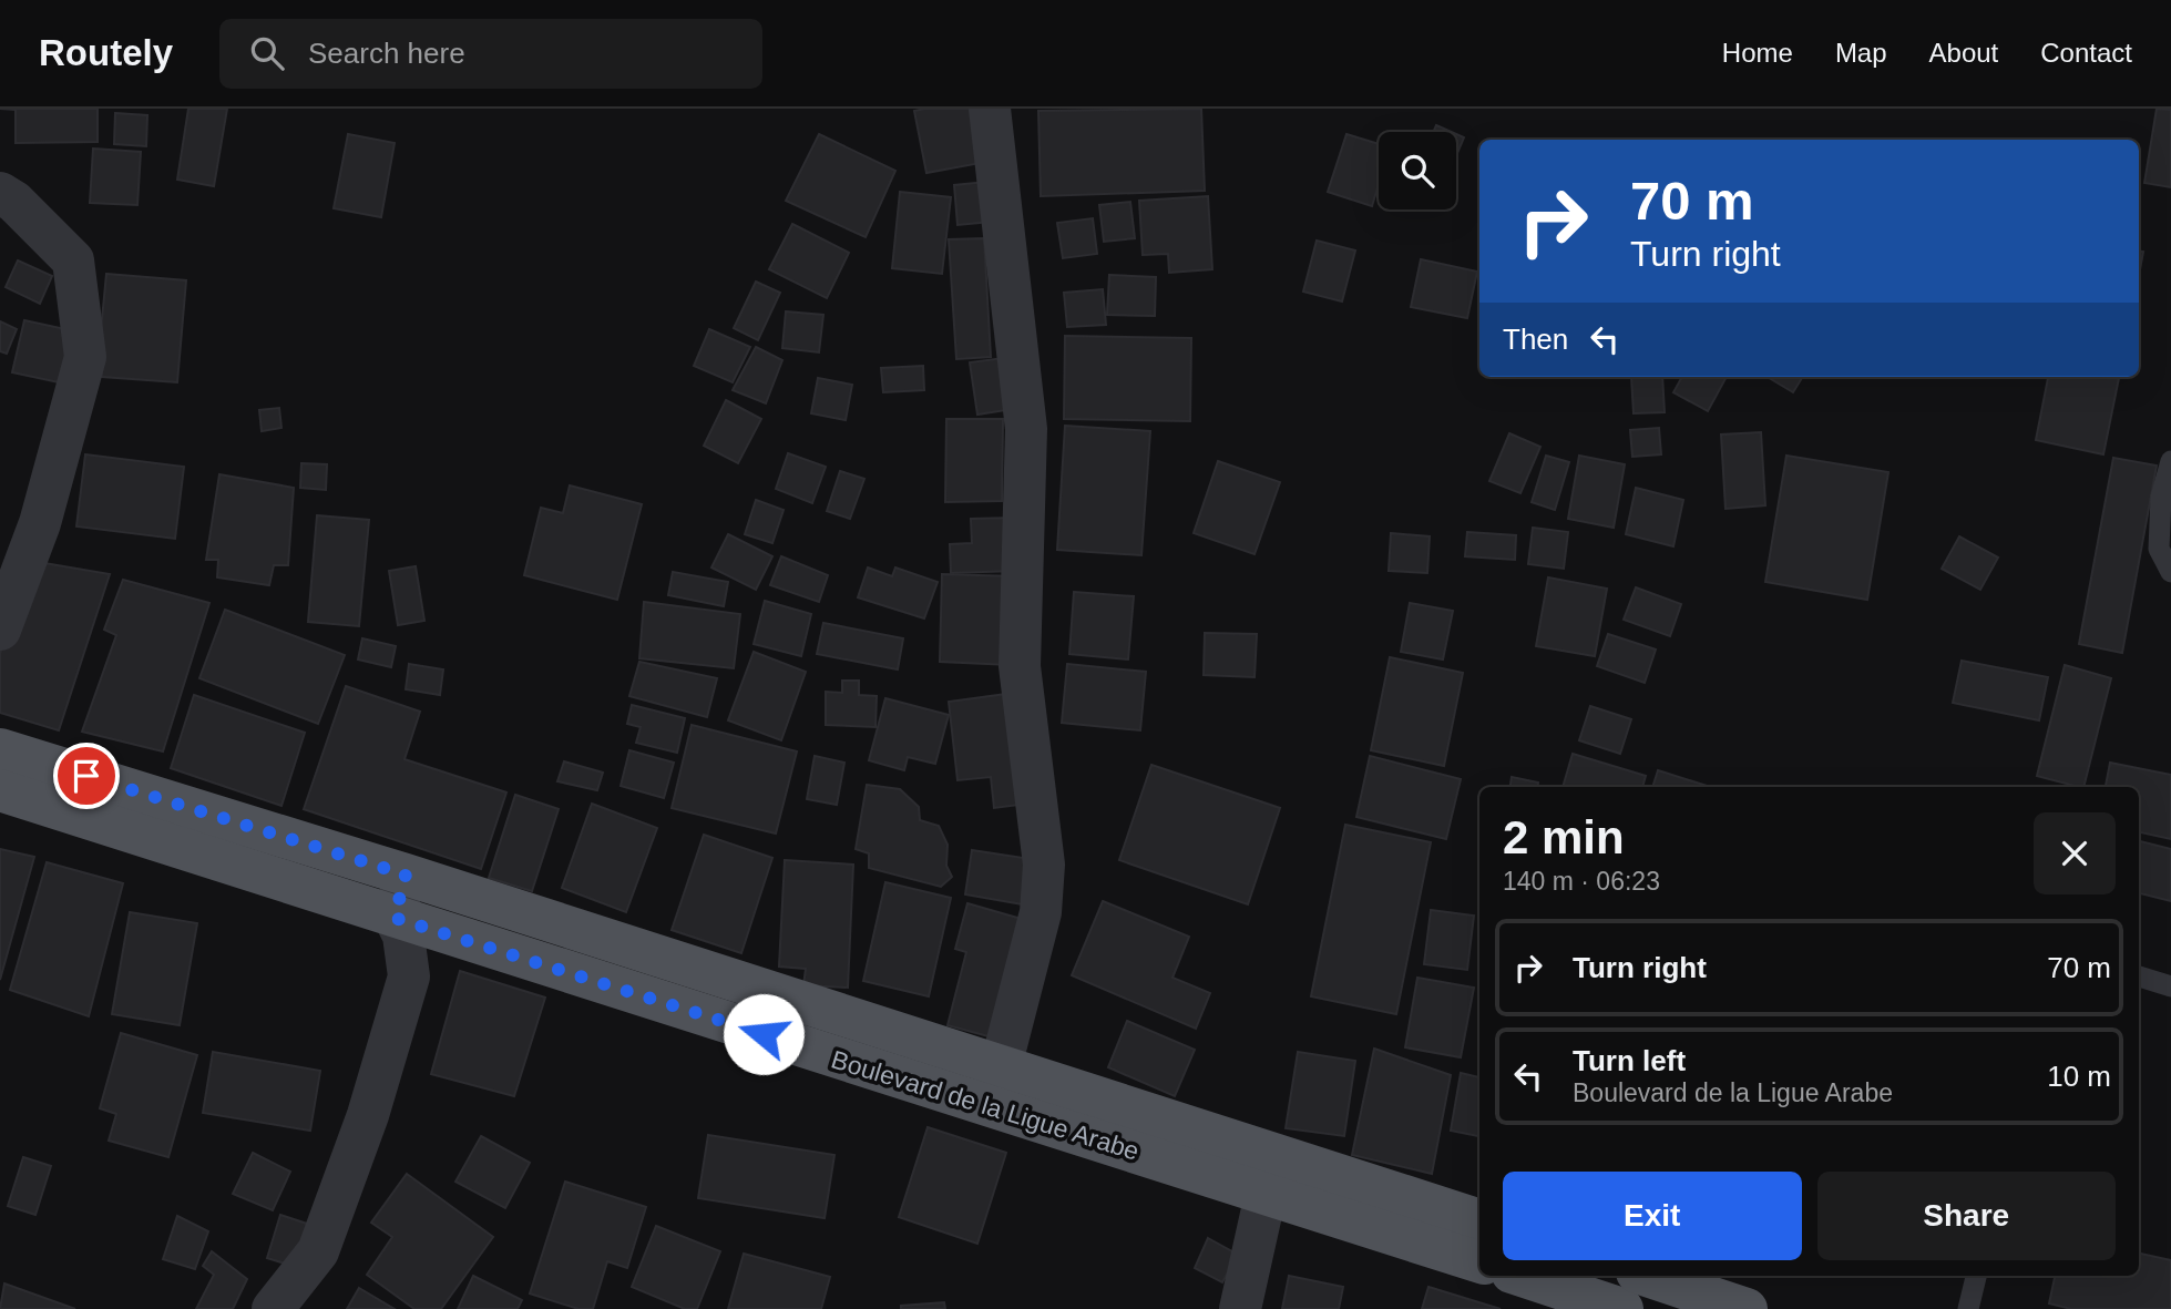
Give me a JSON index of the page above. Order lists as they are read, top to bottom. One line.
{"streets":{"main road":["Boulevard de la Ligue Arabe"]},"page":{"header":"Routely","search":"Search here","nav":["Home","Map","About","Contact"],"turn":["70 m","Turn right"],"then":"Then","heading":["2 min","140 m · 06:23"],"list":[{"name":"Turn right","value":"70 m"},{"name":"Turn left","note":"Boulevard de la Ligue Arabe","value":"10 m"}],"buttons":["Exit","Share"]}}
